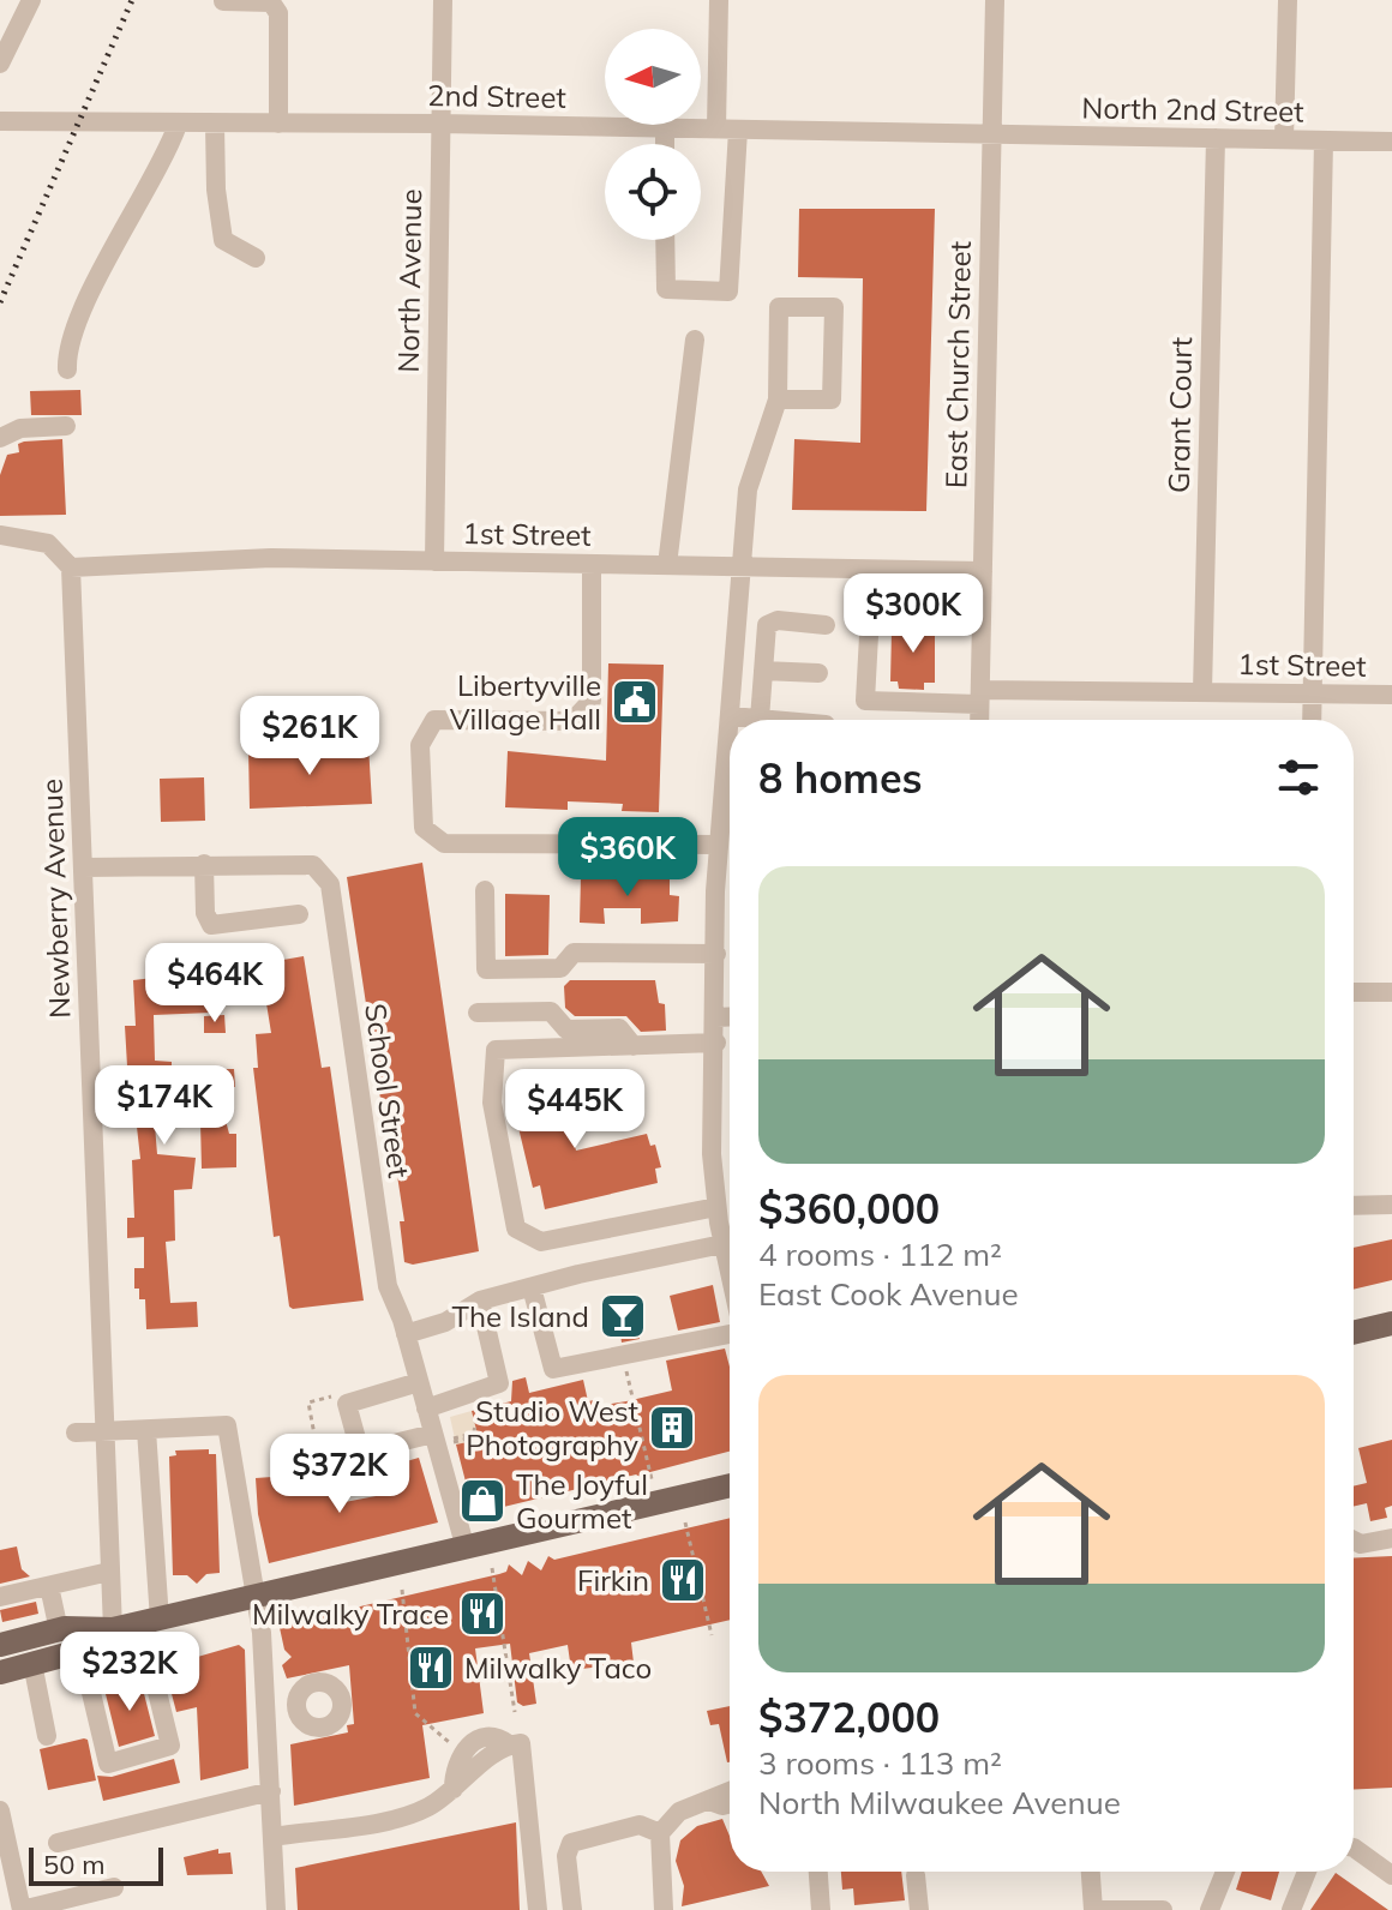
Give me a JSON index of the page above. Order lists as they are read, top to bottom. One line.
{"streets":{"street":["2nd Street","North 2nd Street","North Avenue","East Church Street","Grant Court","1st Street","Newberry Avenue","School Street"]},"crossings":[["2nd Street","North 2nd Street"],["2nd Street","North Avenue"],["2nd Street","East Church Street"],["North 2nd Street","East Church Street"],["North 2nd Street","Grant Court"],["North Avenue","1st Street"],["East Church Street","1st Street"],["Grant Court","1st Street"],["1st Street","Newberry Avenue"],["Newberry Avenue","School Street"]],"places":{"public building":["Libertyville Village Hall"],"bar":["The Island"],"building":["Studio West Photography"],"shop":["The Joyful Gourmet"],"restaurant":["Firkin","Milwalky Trace","Milwalky Taco"]},"scale_bar":"50 m","north":"left","page":{"price":["$300K","$261K","$360K","$464K","$174K","$445K","$372K","$232K"],"heading":"8 homes","list":[{"name":"$360,000","note":"4 rooms · 112 m² · East Cook Avenue"},{"name":"$372,000","note":"3 rooms · 113 m² · North Milwaukee Avenue"}],"scale":"50 m"}}
